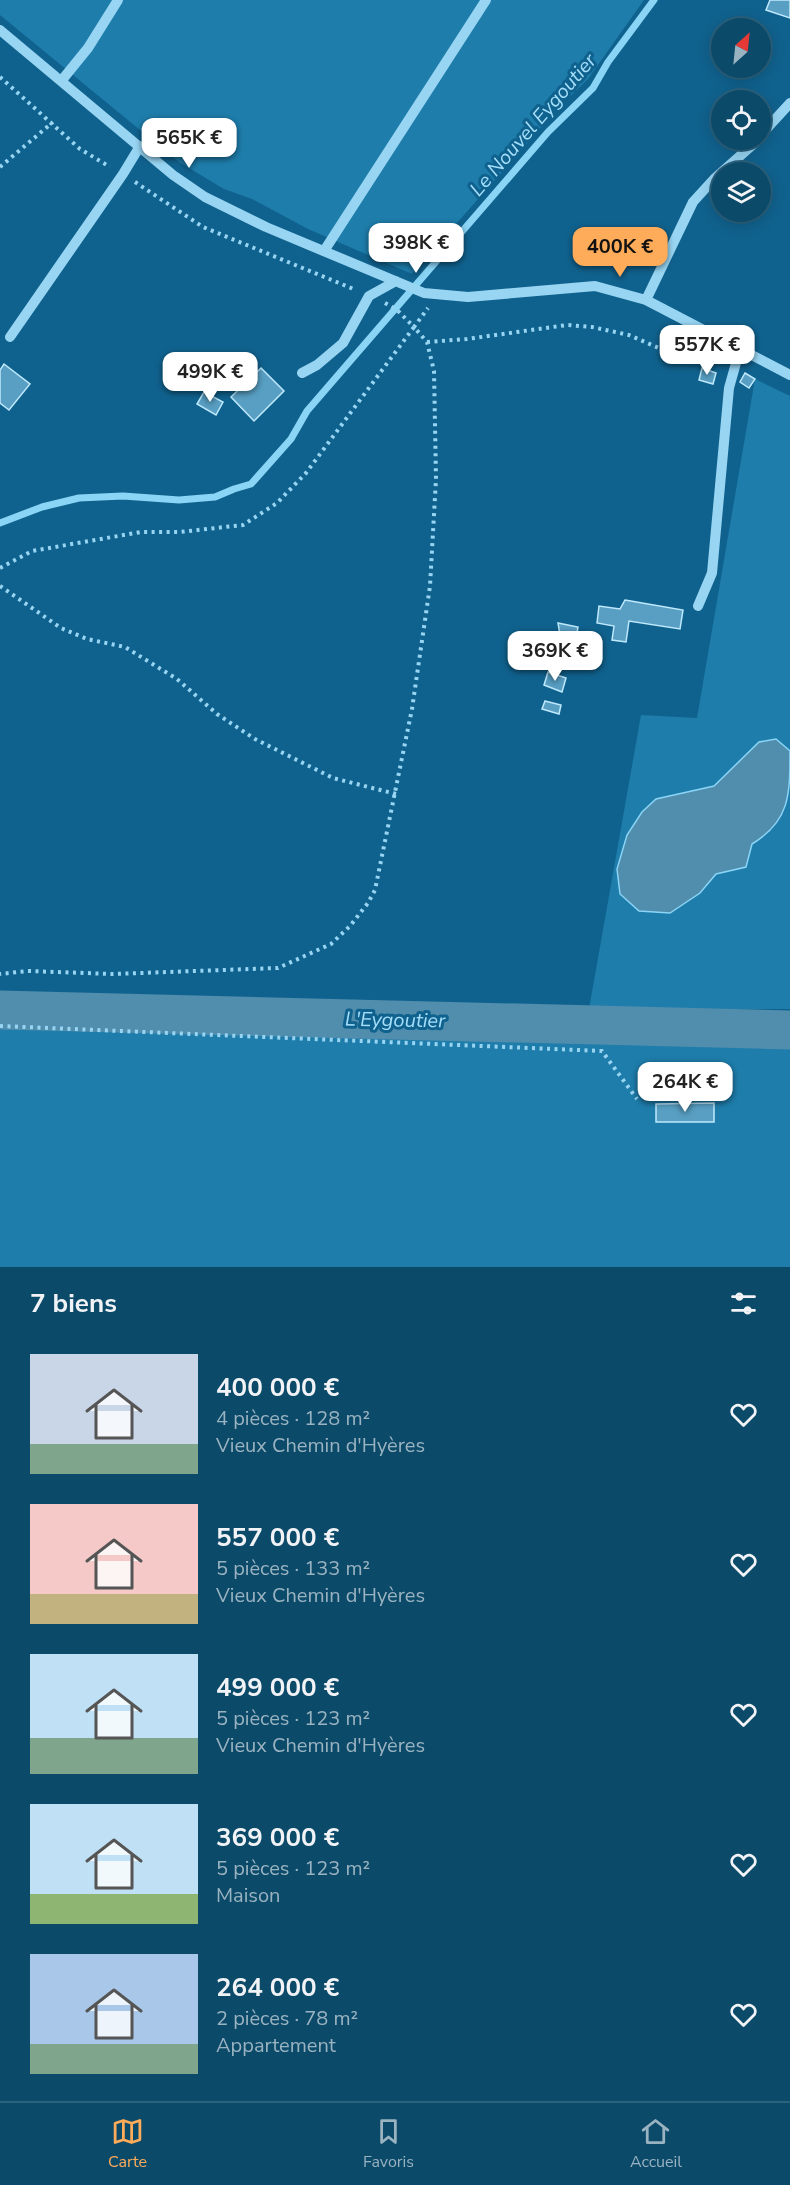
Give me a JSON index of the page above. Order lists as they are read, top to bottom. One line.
{"water":["Le Nouvel Eygoutier","L'Eygoutier"],"north":"top right","page":{"price":["565K €","398K €","400K €","557K €","499K €","369K €","264K €"],"heading":"7 biens","list":[{"name":"400 000 €","note":"4 pièces · 128 m² · Vieux Chemin d'Hyères"},{"name":"557 000 €","note":"5 pièces · 133 m² · Vieux Chemin d'Hyères"},{"name":"499 000 €","note":"5 pièces · 123 m² · Vieux Chemin d'Hyères"},{"name":"369 000 €","note":"5 pièces · 123 m² · Maison"},{"name":"264 000 €","note":"2 pièces · 78 m² · Appartement"}],"tabs":["Carte","Favoris","Accueil"]}}
